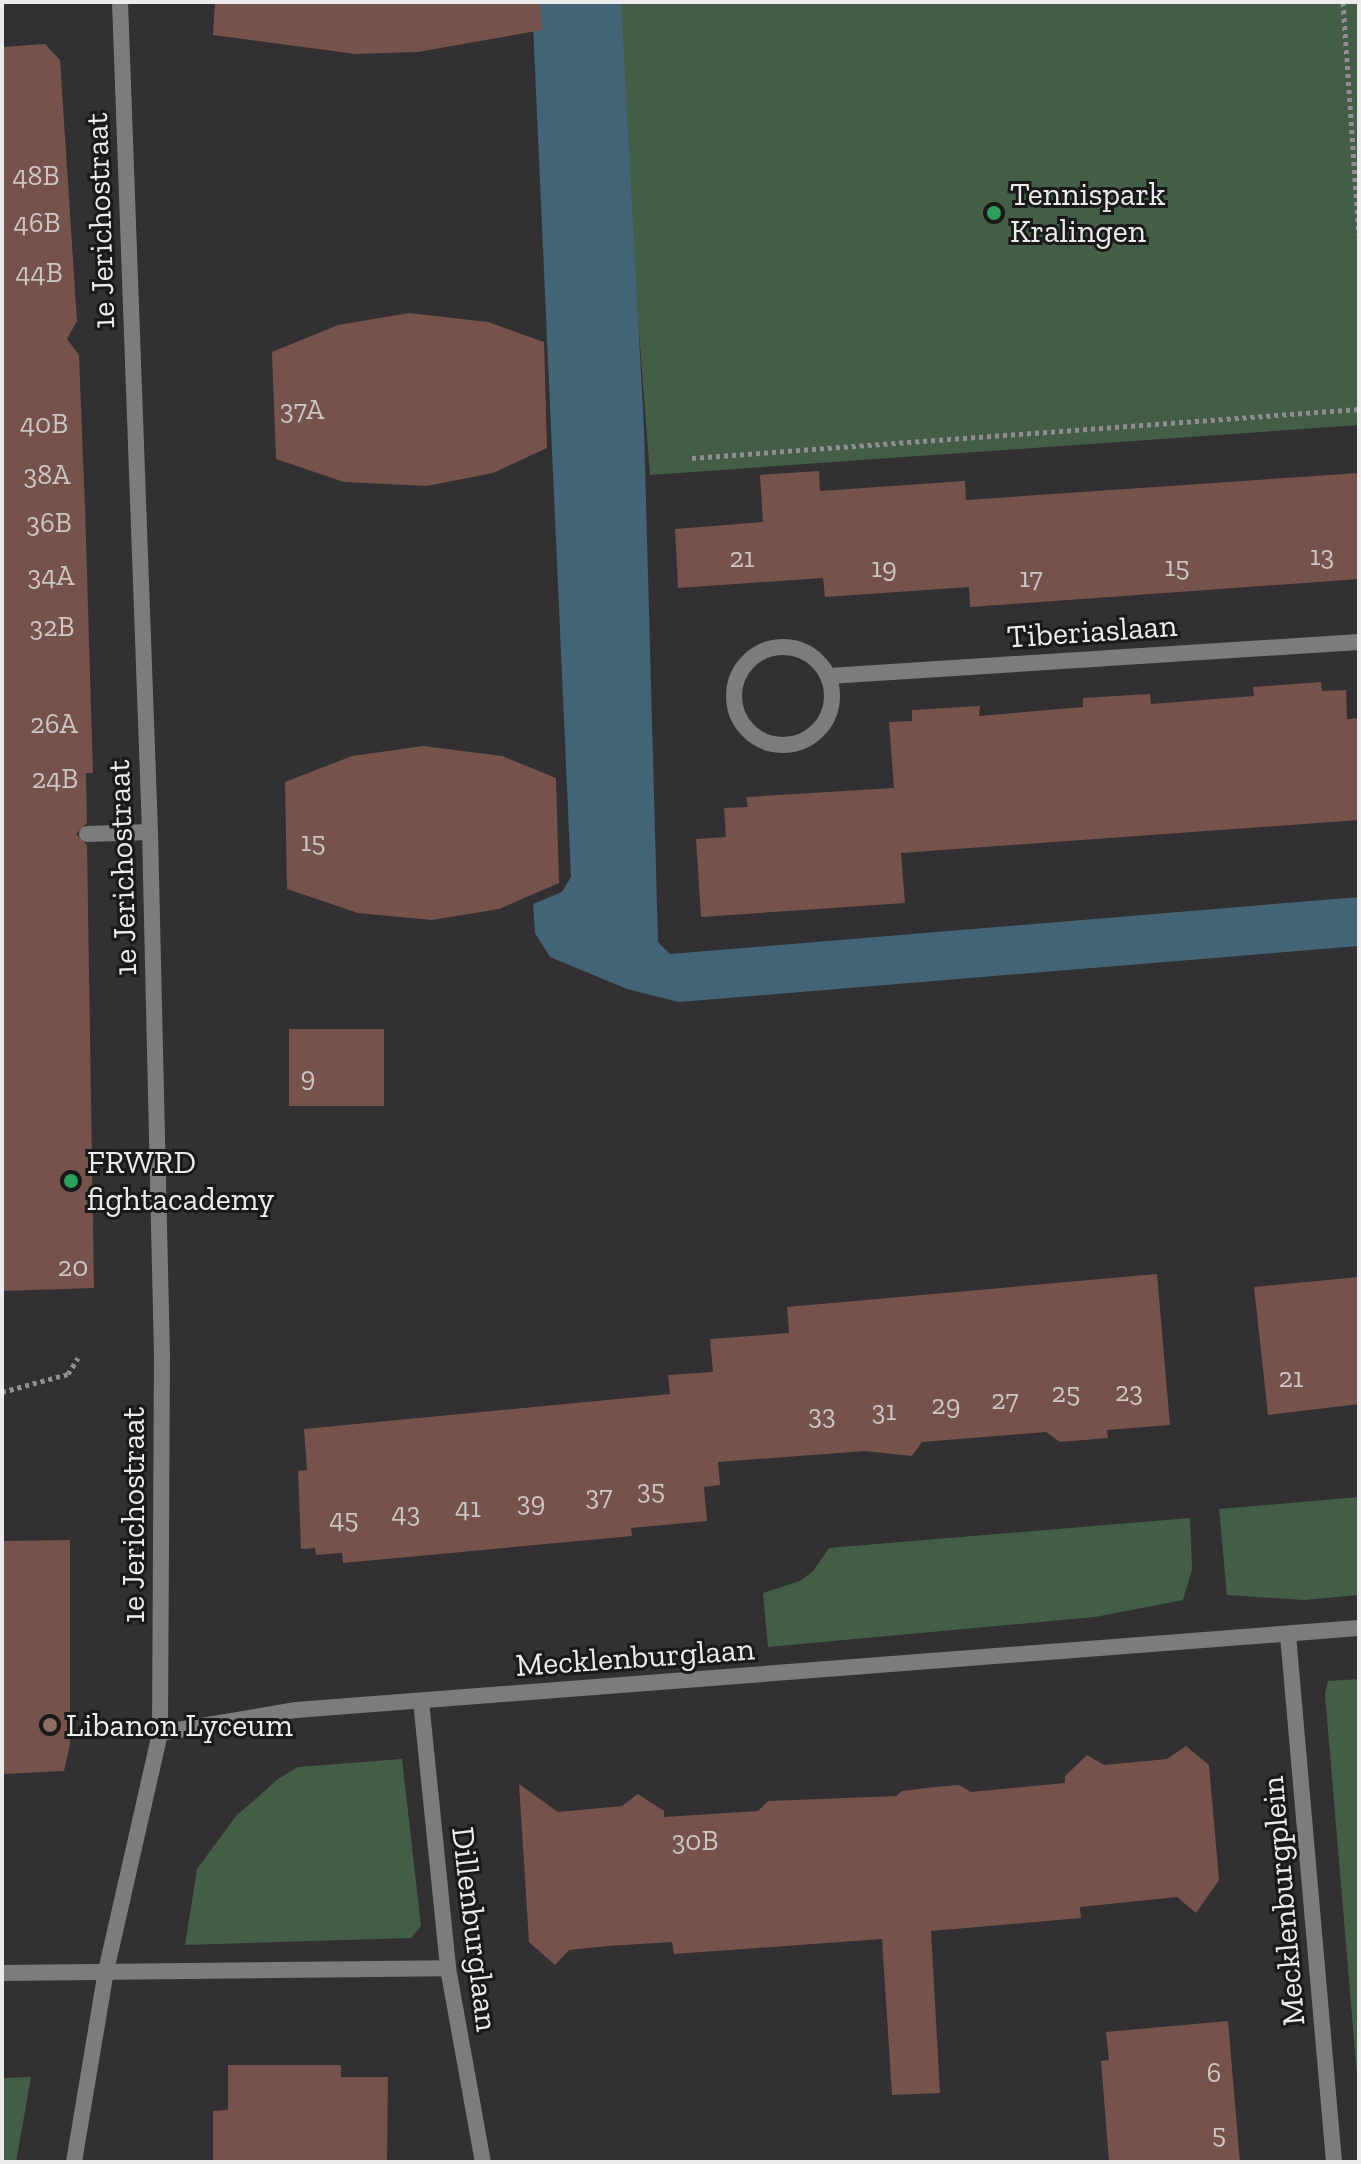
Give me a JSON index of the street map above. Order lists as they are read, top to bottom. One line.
{"streets":{"street":["1e Jerichostraat","Tiberiaslaan","Mecklenburglaan","Mecklenburgplein","Dillenburglaan"]},"crossings":[["1e Jerichostraat","Mecklenburglaan"],["Mecklenburglaan","Mecklenburgplein"],["Mecklenburglaan","Dillenburglaan"]],"places":["Tennispark Kralingen","FRWRD fightacademy","Libanon Lyceum"],"house_numbers":["48B","46B","44B","37A","40B","38A","36B","13","21","15","19","34A","17","32B","26A","24B","15","9","20","21","23","25","27","29","31","33","35","37","39","41","43","45","30B","6","5"]}
